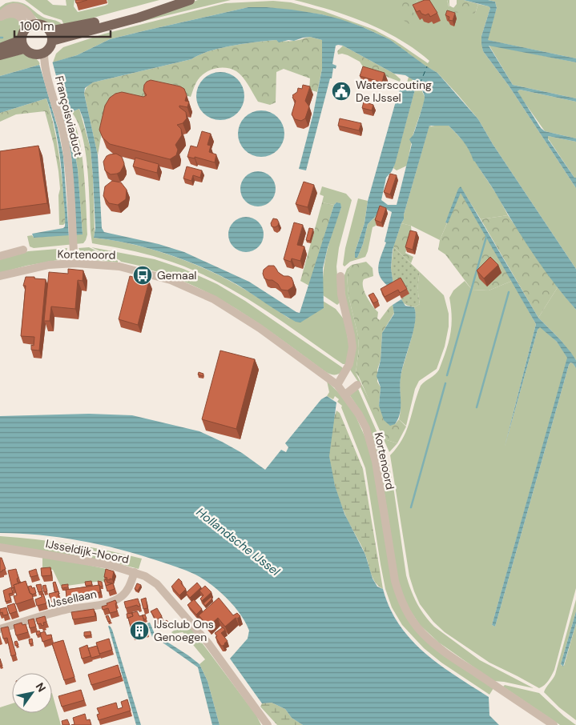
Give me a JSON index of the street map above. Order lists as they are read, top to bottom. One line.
{"streets":{"street":["Françoisviaduct","Kortenoord","IJsseldijk-Noord","IJssellaan"]},"crossings":[["Françoisviaduct","Kortenoord"],["IJsseldijk-Noord","IJssellaan"]],"water":["Hollandsche IJssel"],"places":{"public building":["Waterscouting De IJssel"],"bus stop":["Gemaal"],"building":["IJsclub Ons Genoegen"]},"scale_bar":"100 m","north":"top right"}
